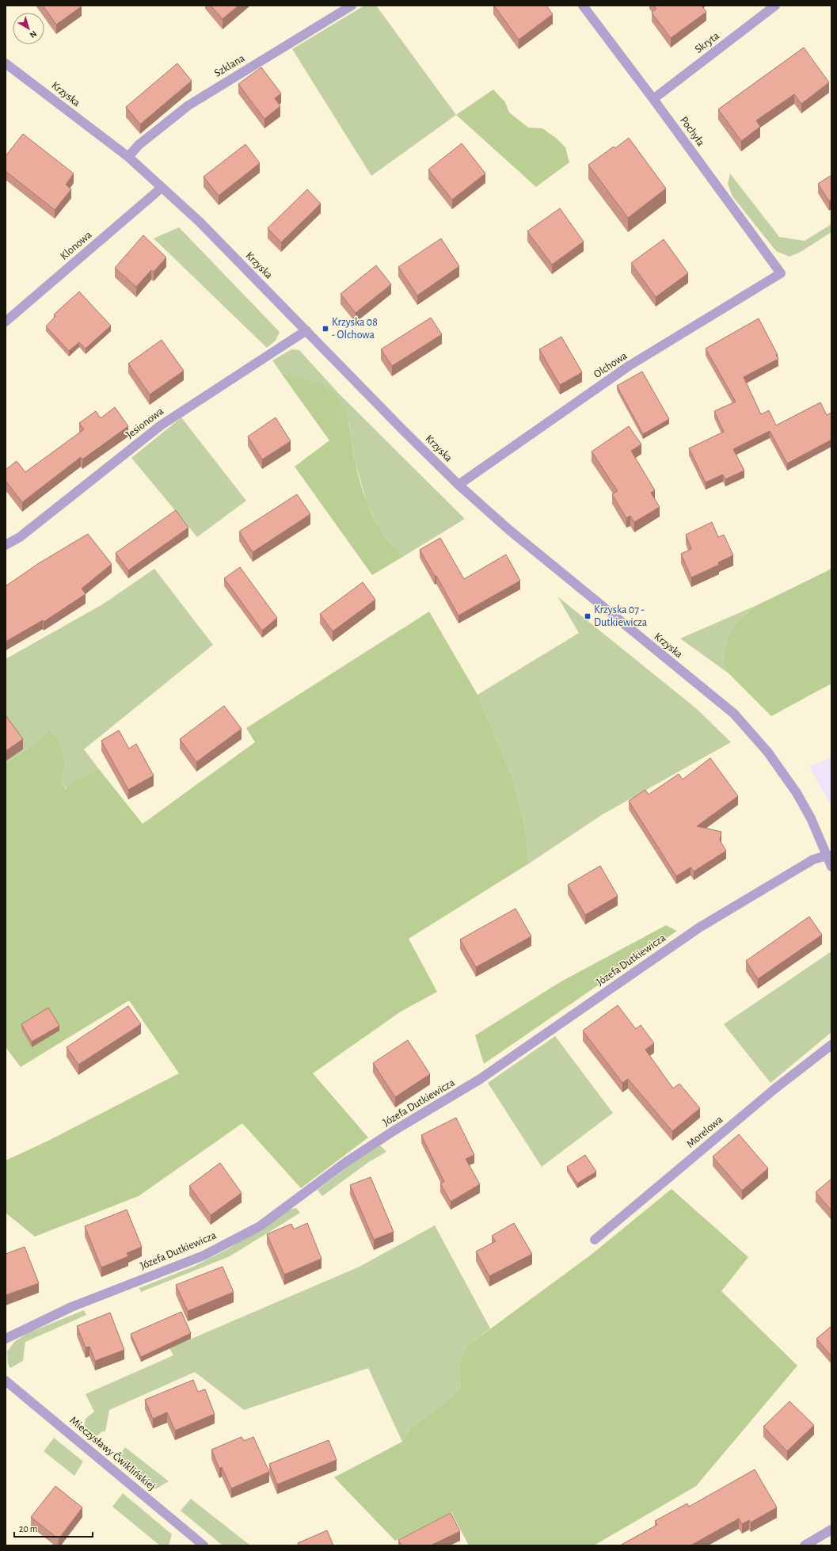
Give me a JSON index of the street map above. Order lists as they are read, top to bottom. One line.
{"streets":{"street":["Skryta","Szklana","Krzyska","Pochyła","Klonowa","Olchowa","Jesionowa","Józefa Dutkiewicza","Morelowa","Mieczysławy Ćwiklińskiej"]},"crossings":[["Skryta","Pochyła"],["Szklana","Krzyska"],["Krzyska","Klonowa"],["Krzyska","Olchowa"],["Krzyska","Jesionowa"],["Krzyska","Józefa Dutkiewicza"],["Pochyła","Olchowa"]],"places":{"transit":["Krzyska 08 - Olchowa","Krzyska 07 - Dutkiewicza"]},"scale_bar":"20 m","north":"bottom right"}
